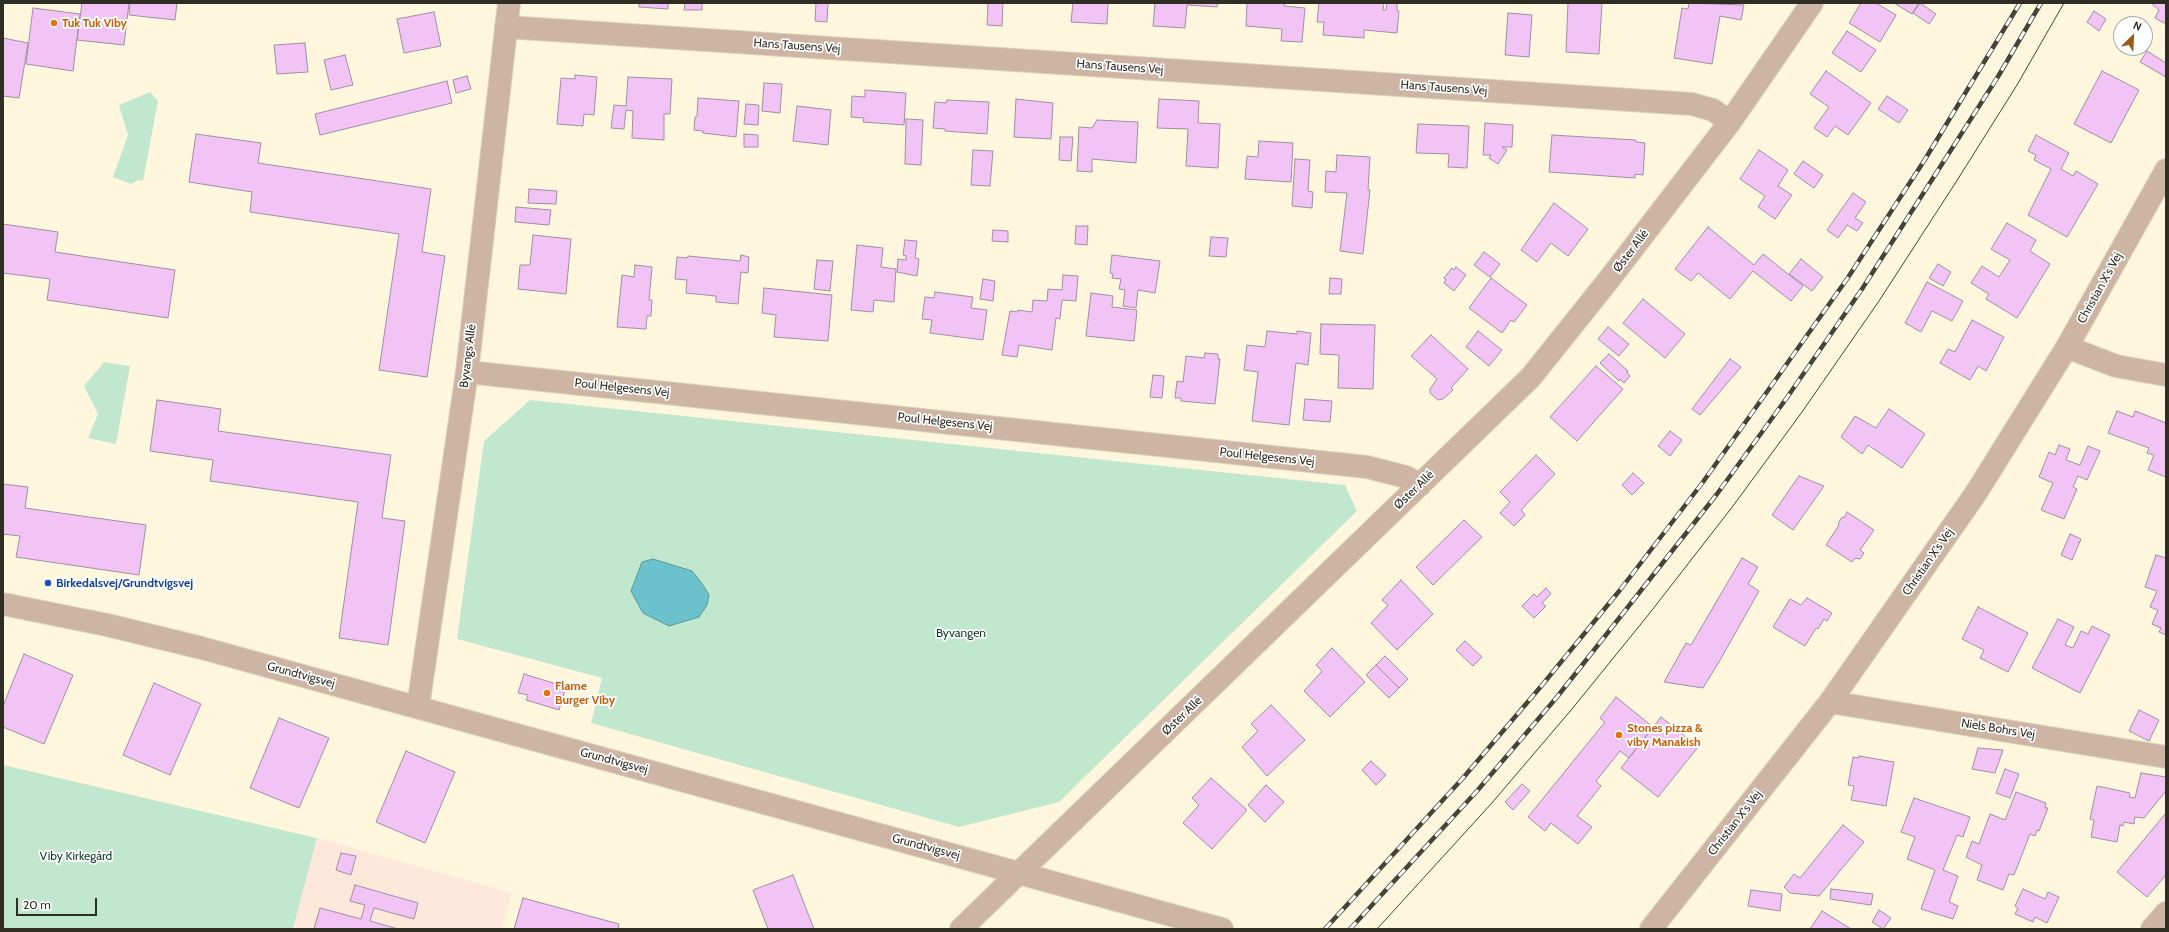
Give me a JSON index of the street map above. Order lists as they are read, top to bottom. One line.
{"streets":{"street":["Hans Tausens Vej","Øster Allé","Christian X's Vej","Byvangs Allé","Poul Helgesens Vej","Grundtvigsvej","Niels Bohrs Vej"]},"crossings":[["Hans Tausens Vej","Øster Allé"],["Hans Tausens Vej","Byvangs Allé"],["Øster Allé","Poul Helgesens Vej"],["Øster Allé","Grundtvigsvej"],["Christian X's Vej","Niels Bohrs Vej"],["Byvangs Allé","Poul Helgesens Vej"],["Byvangs Allé","Grundtvigsvej"]],"parks":["Byvangen","Viby Kirkegård"],"places":["Tuk Tuk Viby","Birkedalsvej/Grundtvigsvej","Flame Burger Viby","Stones pizza & viby Manakish"],"scale_bar":"20 m","north":"top right"}
